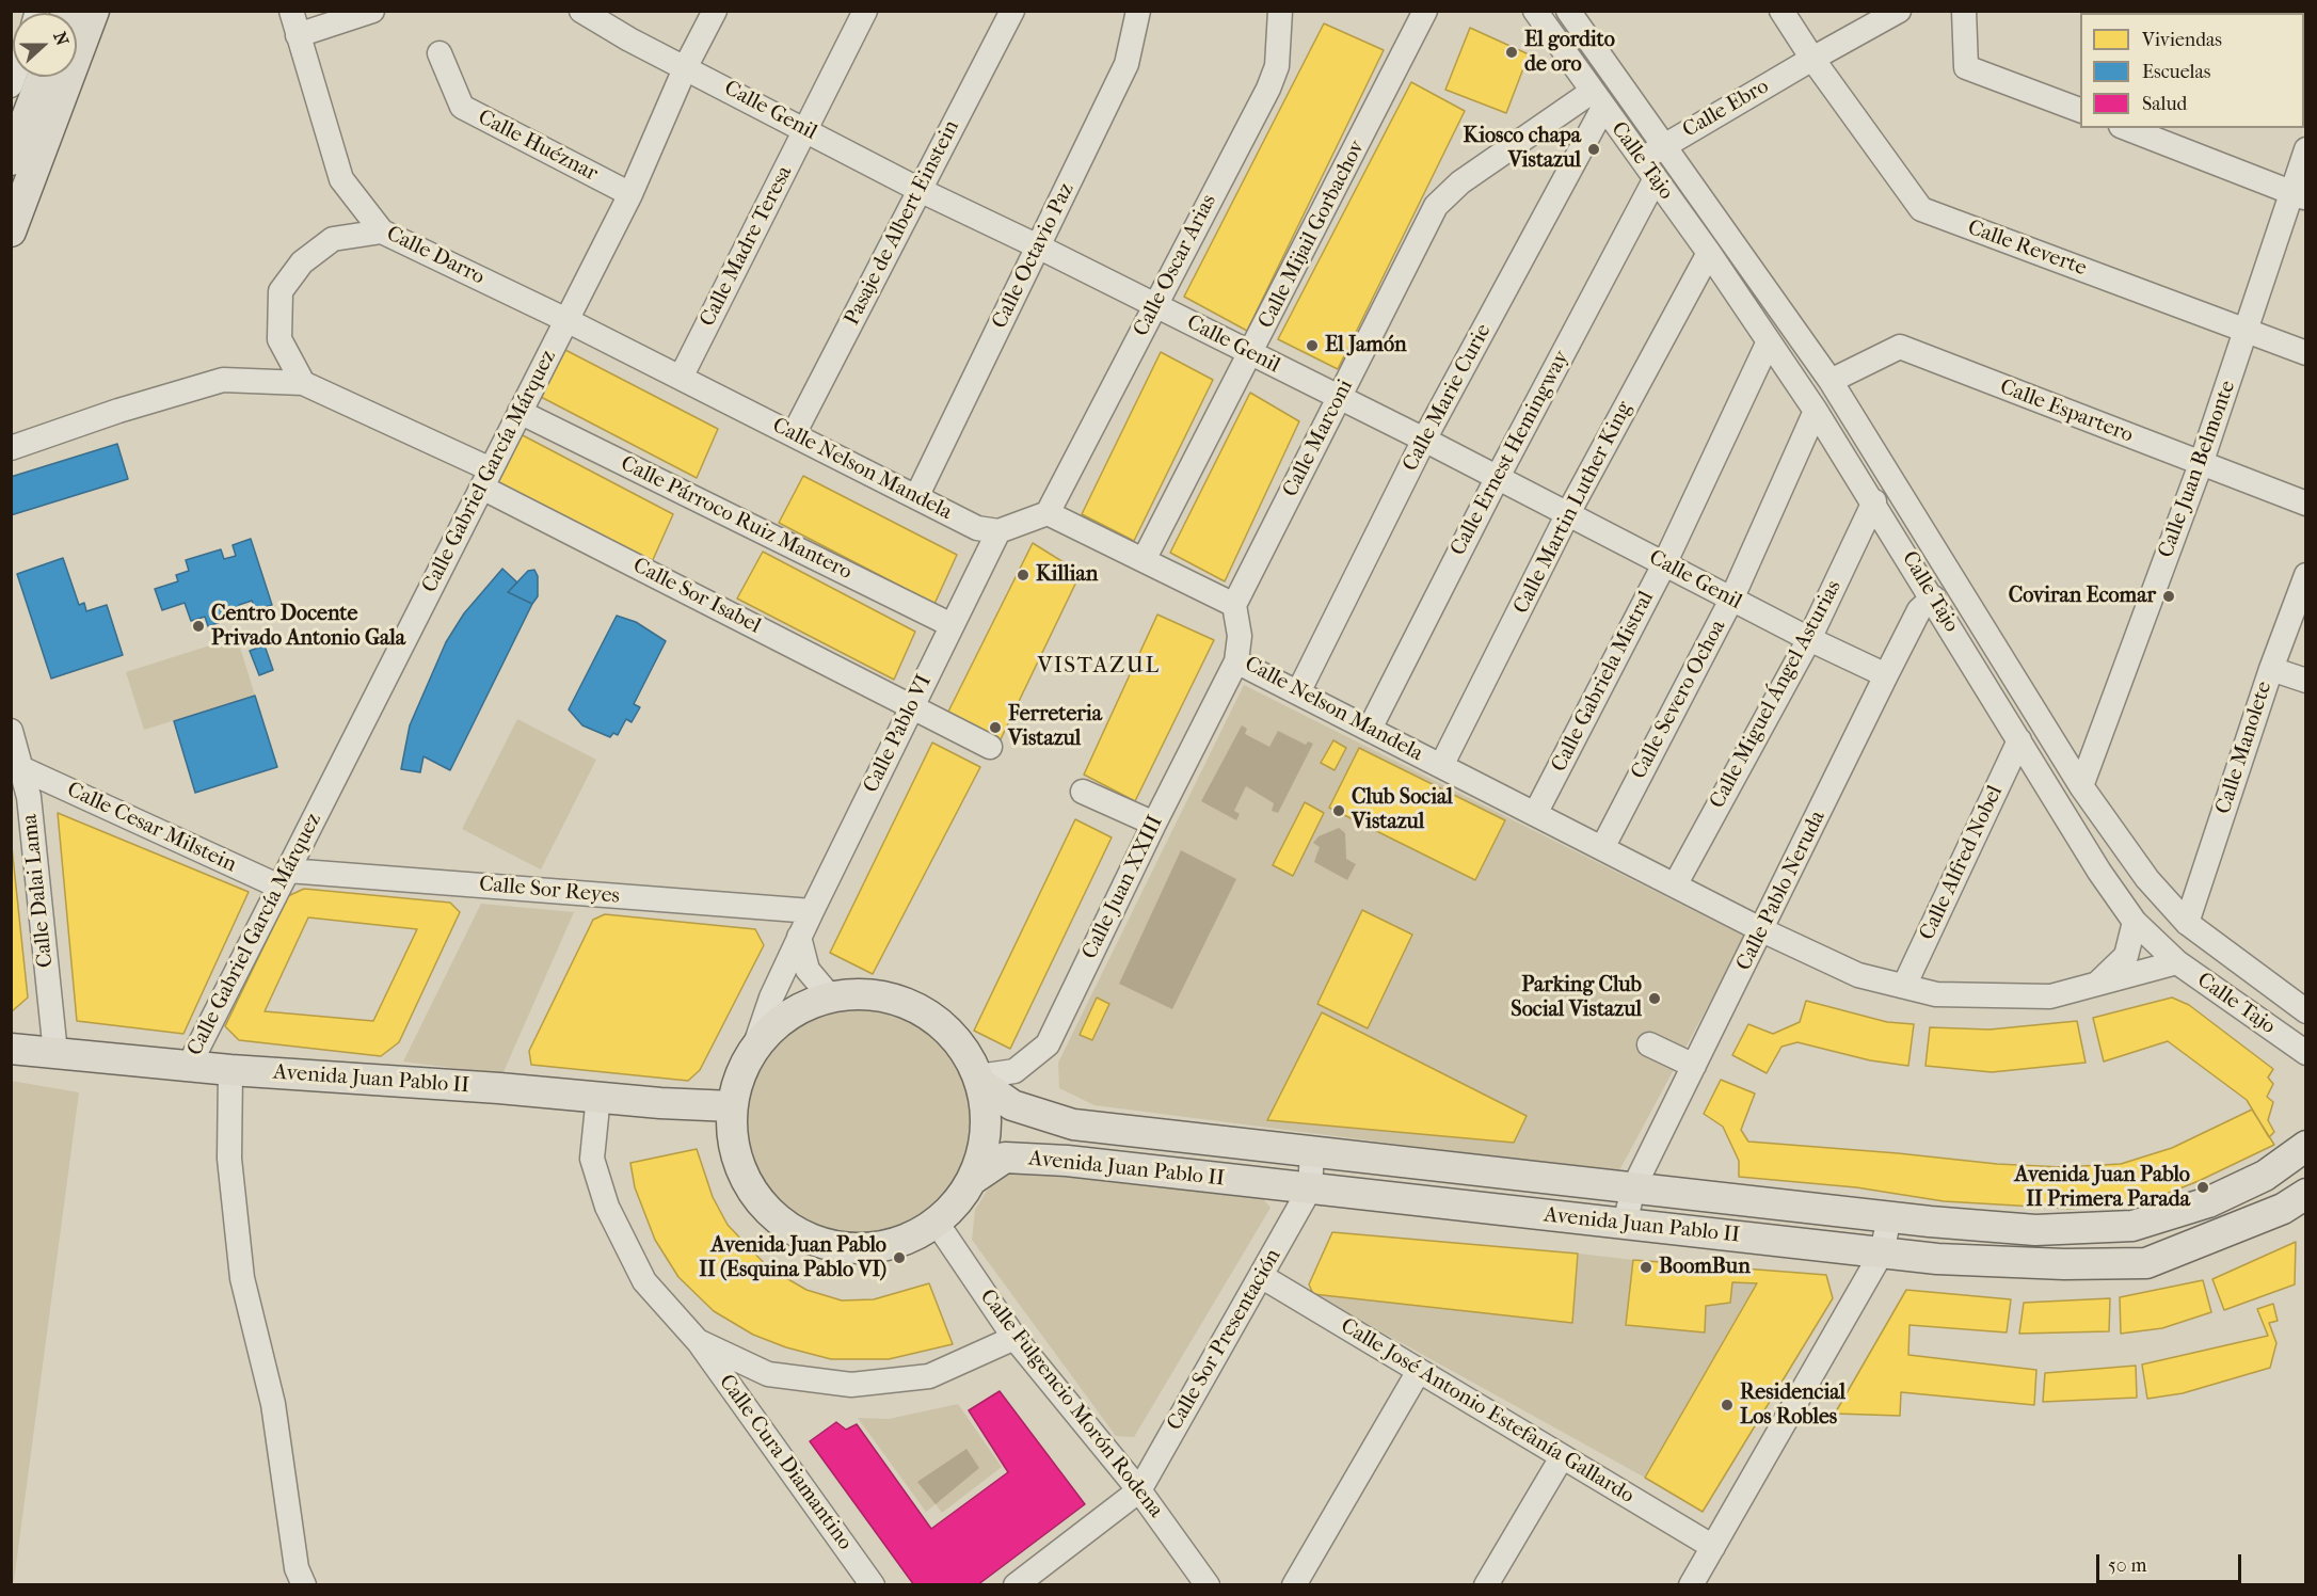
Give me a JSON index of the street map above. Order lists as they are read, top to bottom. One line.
{"streets":{"main road":["Avenida Juan Pablo II"],"street":["Calle Ebro","Calle Genil","Calle Huéznar","Calle Tajo","Pasaje de Albert Einstein","Calle Mijail Gorbachov","Calle Madre Teresa","Calle Reverte","Calle Darro","Calle Octavio Paz","Calle Oscar Arias","Calle Marie Curie","Calle Espartero","Calle Marconi","Calle Ernest Hemingway","Calle Nelson Mandela","Calle Juan Belmonte","Calle Gabriel García Márquez","Calle Martin Luther King","Calle Párroco Ruiz Mantero","Calle Sor Isabel","Calle Gabriela Mistral","Calle Miguel Ángel Asturias","Calle Severo Ochoa","Calle Pablo VI","Calle Manolete","Calle Cesar Milstein","Calle Alfred Nobel","Calle Juan XXIII","Calle Dalai Lama","Calle Sor Reyes","Calle Pablo Neruda","Calle Sor Presentación","Calle Fulgencio Morón Rodena","Calle José Antonio Estefanía Gallardo","Calle Cura Diamantino"]},"crossings":[["Calle Ebro","Calle Tajo"],["Calle Ebro","Calle Reverte"],["Calle Ebro","Calle Ernest Hemingway"],["Calle Genil","Pasaje de Albert Einstein"],["Calle Genil","Calle Mijail Gorbachov"],["Calle Genil","Calle Madre Teresa"],["Calle Genil","Calle Octavio Paz"],["Calle Genil","Calle Oscar Arias"],["Calle Genil","Calle Marie Curie"],["Calle Genil","Calle Marconi"],["Calle Genil","Calle Ernest Hemingway"],["Calle Genil","Calle Gabriel García Márquez"],["Calle Genil","Calle Martin Luther King"],["Calle Genil","Calle Gabriela Mistral"],["Calle Genil","Calle Miguel Ángel Asturias"],["Calle Genil","Calle Severo Ochoa"],["Calle Genil","Calle Pablo Neruda"],["Calle Huéznar","Calle Gabriel García Márquez"],["Calle Tajo","Calle Marie Curie"],["Calle Tajo","Calle Espartero"],["Calle Tajo","Calle Marconi"],["Calle Tajo","Calle Ernest Hemingway"],["Calle Tajo","Calle Nelson Mandela"],["Calle Tajo","Calle Juan Belmonte"],["Calle Tajo","Calle Martin Luther King"],["Calle Tajo","Calle Gabriela Mistral"],["Calle Tajo","Calle Miguel Ángel Asturias"],["Calle Tajo","Calle Severo Ochoa"],["Calle Tajo","Calle Manolete"],["Calle Tajo","Calle Alfred Nobel"],["Calle Tajo","Calle Pablo Neruda"],["Pasaje de Albert Einstein","Calle Nelson Mandela"],["Calle Madre Teresa","Calle Nelson Mandela"],["Calle Reverte","Calle Juan Belmonte"],["Calle Darro","Calle Nelson Mandela"],["Calle Darro","Calle Gabriel García Márquez"],["Calle Octavio Paz","Calle Nelson Mandela"],["Calle Marie Curie","Calle Marconi"],["Calle Marie Curie","Calle Nelson Mandela"],["Calle Espartero","Calle Juan Belmonte"],["Calle Marconi","Calle Nelson Mandela"],["Calle Ernest Hemingway","Calle Nelson Mandela"],["Calle Nelson Mandela","Calle Gabriel García Márquez"],["Calle Nelson Mandela","Calle Martin Luther King"],["Calle Nelson Mandela","Calle Gabriela Mistral"],["Calle Nelson Mandela","Calle Miguel Ángel Asturias"],["Calle Nelson Mandela","Calle Severo Ochoa"],["Calle Nelson Mandela","Calle Pablo VI"],["Calle Nelson Mandela","Calle Alfred Nobel"],["Calle Nelson Mandela","Calle Juan XXIII"],["Calle Nelson Mandela","Calle Pablo Neruda"],["Calle Gabriel García Márquez","Calle Párroco Ruiz Mantero"],["Calle Gabriel García Márquez","Calle Sor Isabel"],["Calle Gabriel García Márquez","Calle Cesar Milstein"],["Calle Gabriel García Márquez","Calle Sor Reyes"],["Calle Gabriel García Márquez","Avenida Juan Pablo II"],["Calle Párroco Ruiz Mantero","Calle Pablo VI"],["Calle Sor Isabel","Calle Pablo VI"],["Calle Pablo VI","Calle Sor Reyes"],["Calle Cesar Milstein","Calle Dalai Lama"],["Calle Cesar Milstein","Calle Sor Reyes"],["Calle Juan XXIII","Avenida Juan Pablo II"],["Calle Dalai Lama","Avenida Juan Pablo II"],["Calle Pablo Neruda","Avenida Juan Pablo II"],["Avenida Juan Pablo II","Calle Sor Presentación"],["Avenida Juan Pablo II","Calle Cura Diamantino"],["Calle Sor Presentación","Calle Fulgencio Morón Rodena"],["Calle Sor Presentación","Calle José Antonio Estefanía Gallardo"]],"districts":["VISTAZUL"],"places":["El gordito de oro","Kiosco chapa Vistazul","El Jamón","Killian","Coviran Ecomar","Centro Docente Privado Antonio Gala","Ferreteria Vistazul","Club Social Vistazul","Parking Club Social Vistazul","Avenida Juan Pablo II Primera Parada","Avenida Juan Pablo II (Esquina Pablo VI)","BoomBun","Residencial Los Robles"],"legend":["Viviendas","Escuelas","Salud"],"scale_bar":"50 m","north":"right"}
